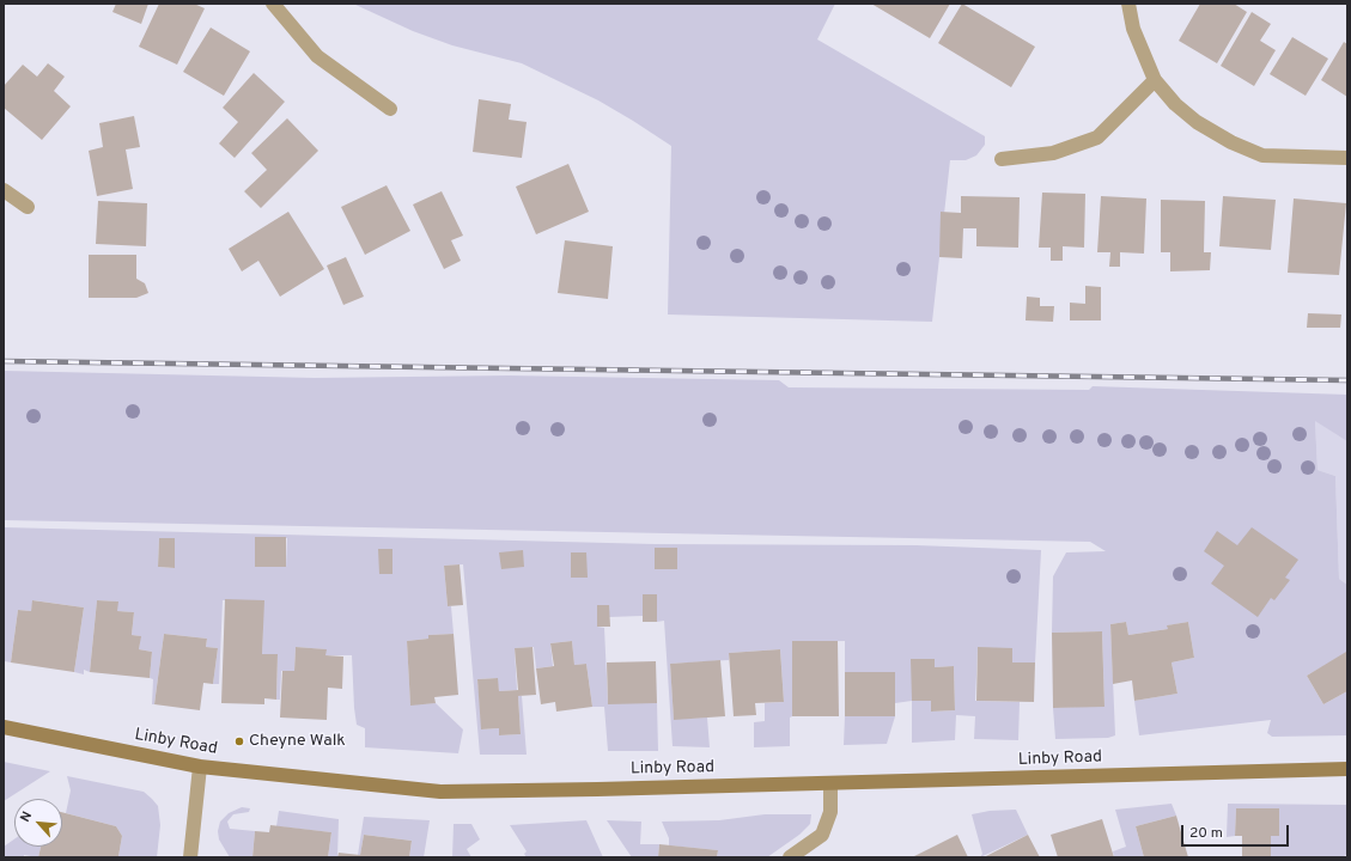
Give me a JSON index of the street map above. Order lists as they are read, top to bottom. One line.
{"streets":{"street":["Linby Road"]},"places":["Cheyne Walk"],"scale_bar":"20 m","north":"top left"}
